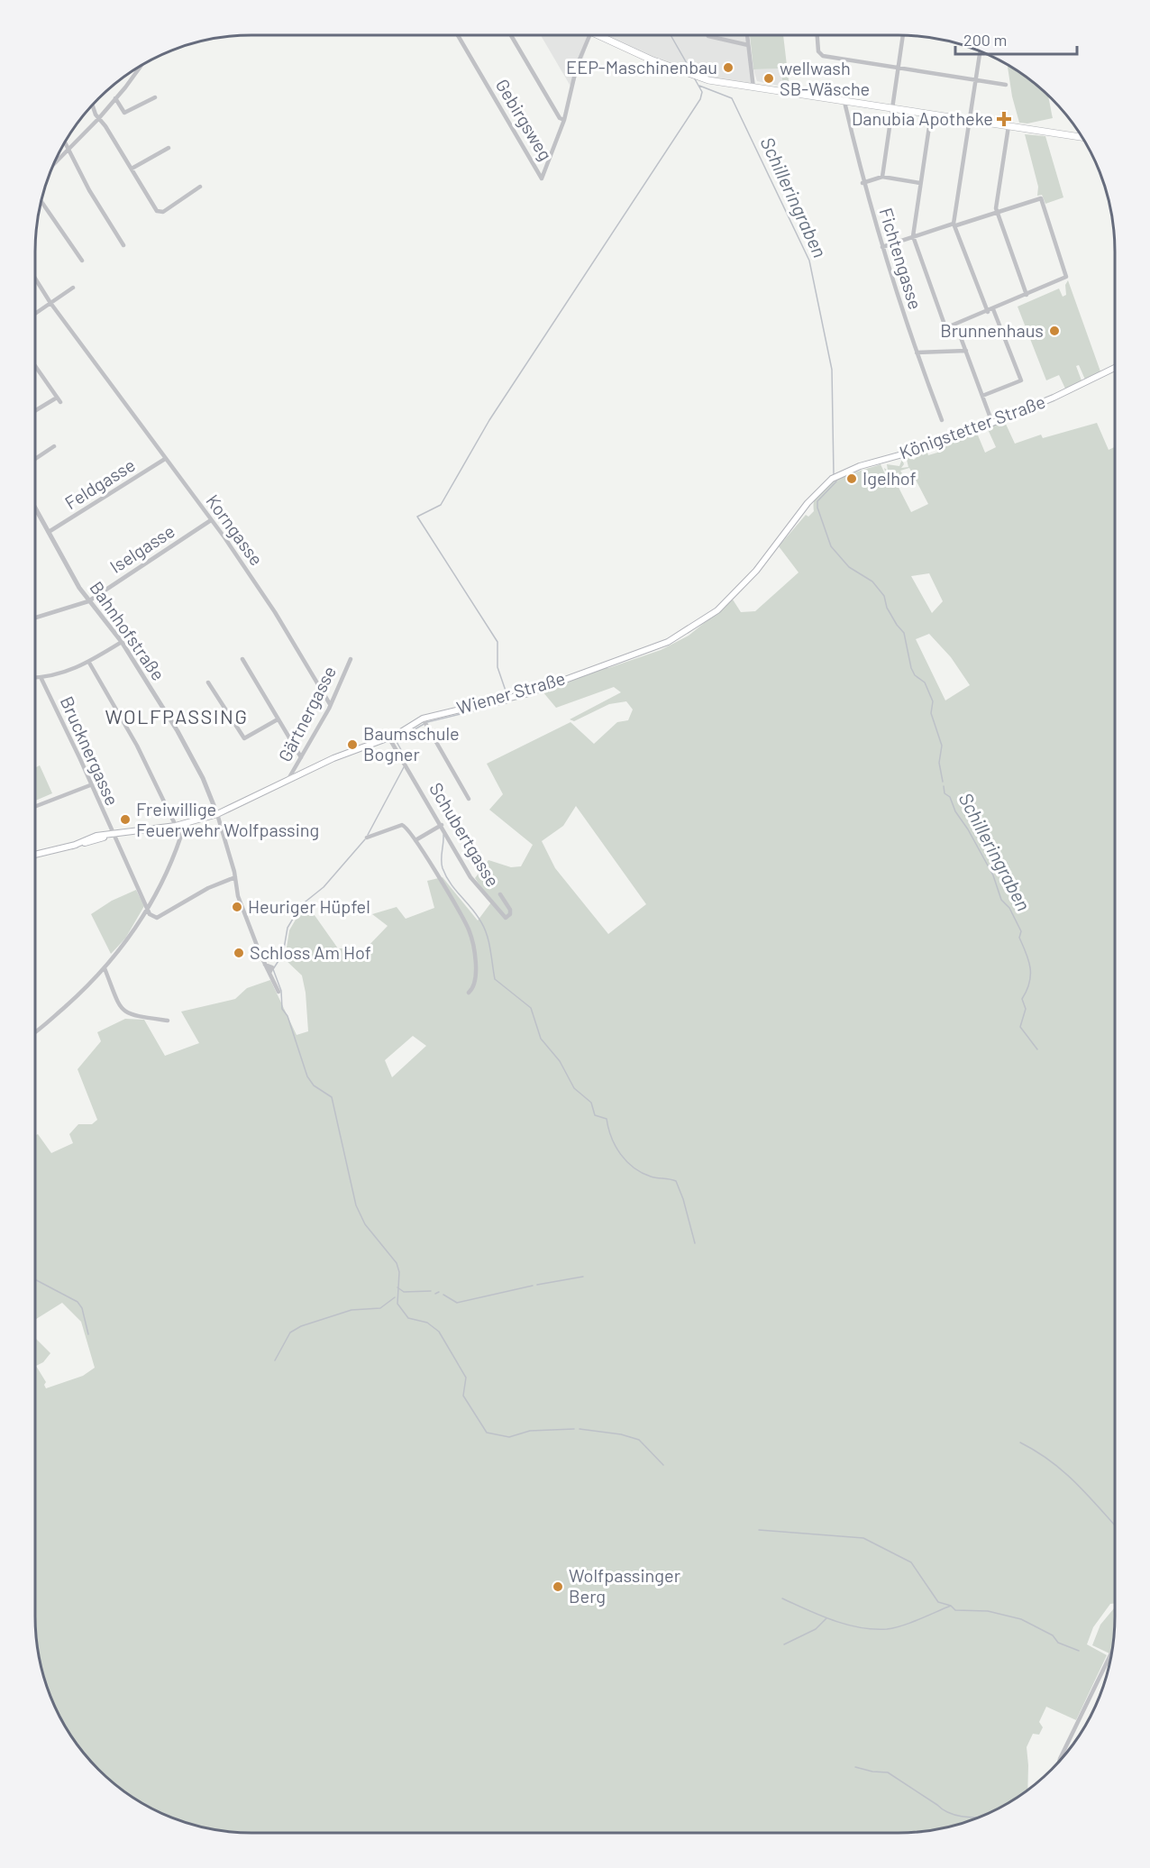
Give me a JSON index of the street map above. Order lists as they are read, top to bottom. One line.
{"streets":{"main road":["Königstetter Straße","Wiener Straße"],"street":["Gebirgsweg","Fichtengasse","Feldgasse","Korngasse","Iselgasse","Bahnhofstraße","Gärtnergasse","Brucknergasse","Schubertgasse"]},"crossings":[["Königstetter Straße","Wiener Straße"],["Feldgasse","Korngasse"],["Feldgasse","Bahnhofstraße"],["Korngasse","Iselgasse"],["Korngasse","Gärtnergasse"],["Iselgasse","Bahnhofstraße"],["Bahnhofstraße","Wiener Straße"],["Wiener Straße","Gärtnergasse"],["Wiener Straße","Brucknergasse"],["Wiener Straße","Schubertgasse"]],"districts":["WOLFPASSING"],"water":["Schilleringraben"],"places":{"other":["EEP-Maschinenbau","wellwash SB-Wäsche","Brunnenhaus","Igelhof","Baumschule Bogner","Freiwillige Feuerwehr Wolfpassing","Heuriger Hüpfel","Schloss Am Hof","Wolfpassinger Berg"],"health":["Danubia Apotheke"]},"scale_bar":"200 m"}
